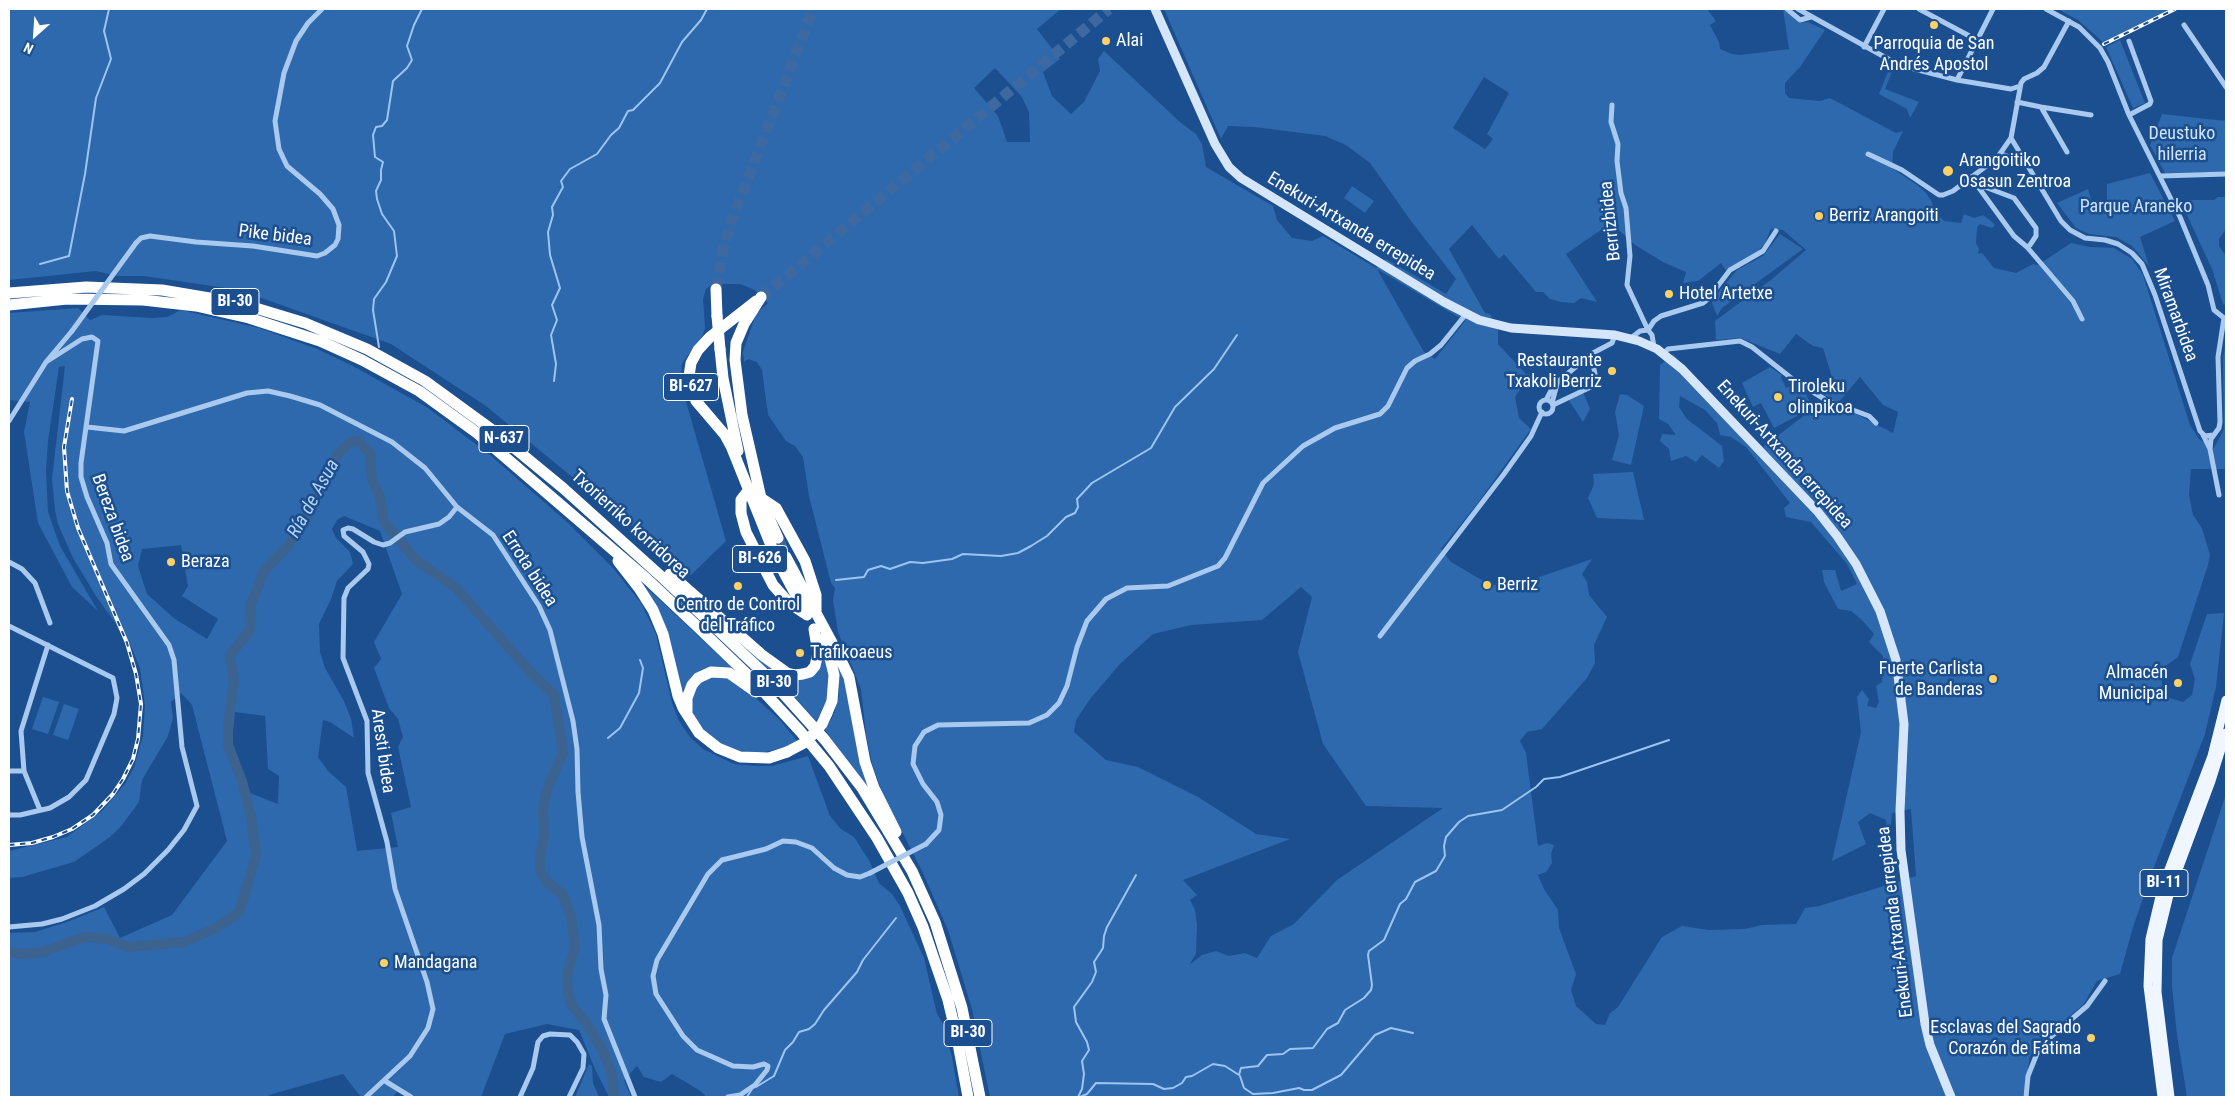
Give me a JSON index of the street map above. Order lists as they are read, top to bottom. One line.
{"streets":{"highway":["BI-30","BI-627","N-637","Txorierriko korridorea","BI-626"],"main road":["BI-11"],"street":["Berrizbidea","Enekuri-Artxanda errepidea","Pike bidea","Miramarbidea","Bereza bidea","Errota bidea","Aresti bidea"]},"crossings":[["Berrizbidea","Enekuri-Artxanda errepidea"],["Pike bidea","Bereza bidea"],["BI-627","BI-626"],["Bereza bidea","Errota bidea"],["Errota bidea","Aresti bidea"]],"water":["Ría de Asua"],"parks":["Deustuko hilerria","Parque Araneko"],"places":["Parroquia de San Andrés Apostol","Alai","Arangoitiko Osasun Zentroa","Berriz Arangoiti","Hotel Artetxe","Restaurante Txakoli Berriz","Tiroleku olinpikoa","Beraza","Berriz","Centro de Control del Tráfico","Trafikoaeus","Fuerte Carlista de Banderas","Almacén Municipal","Mandagana","Esclavas del Sagrado Corazón de Fátima"],"north":"bottom left"}
